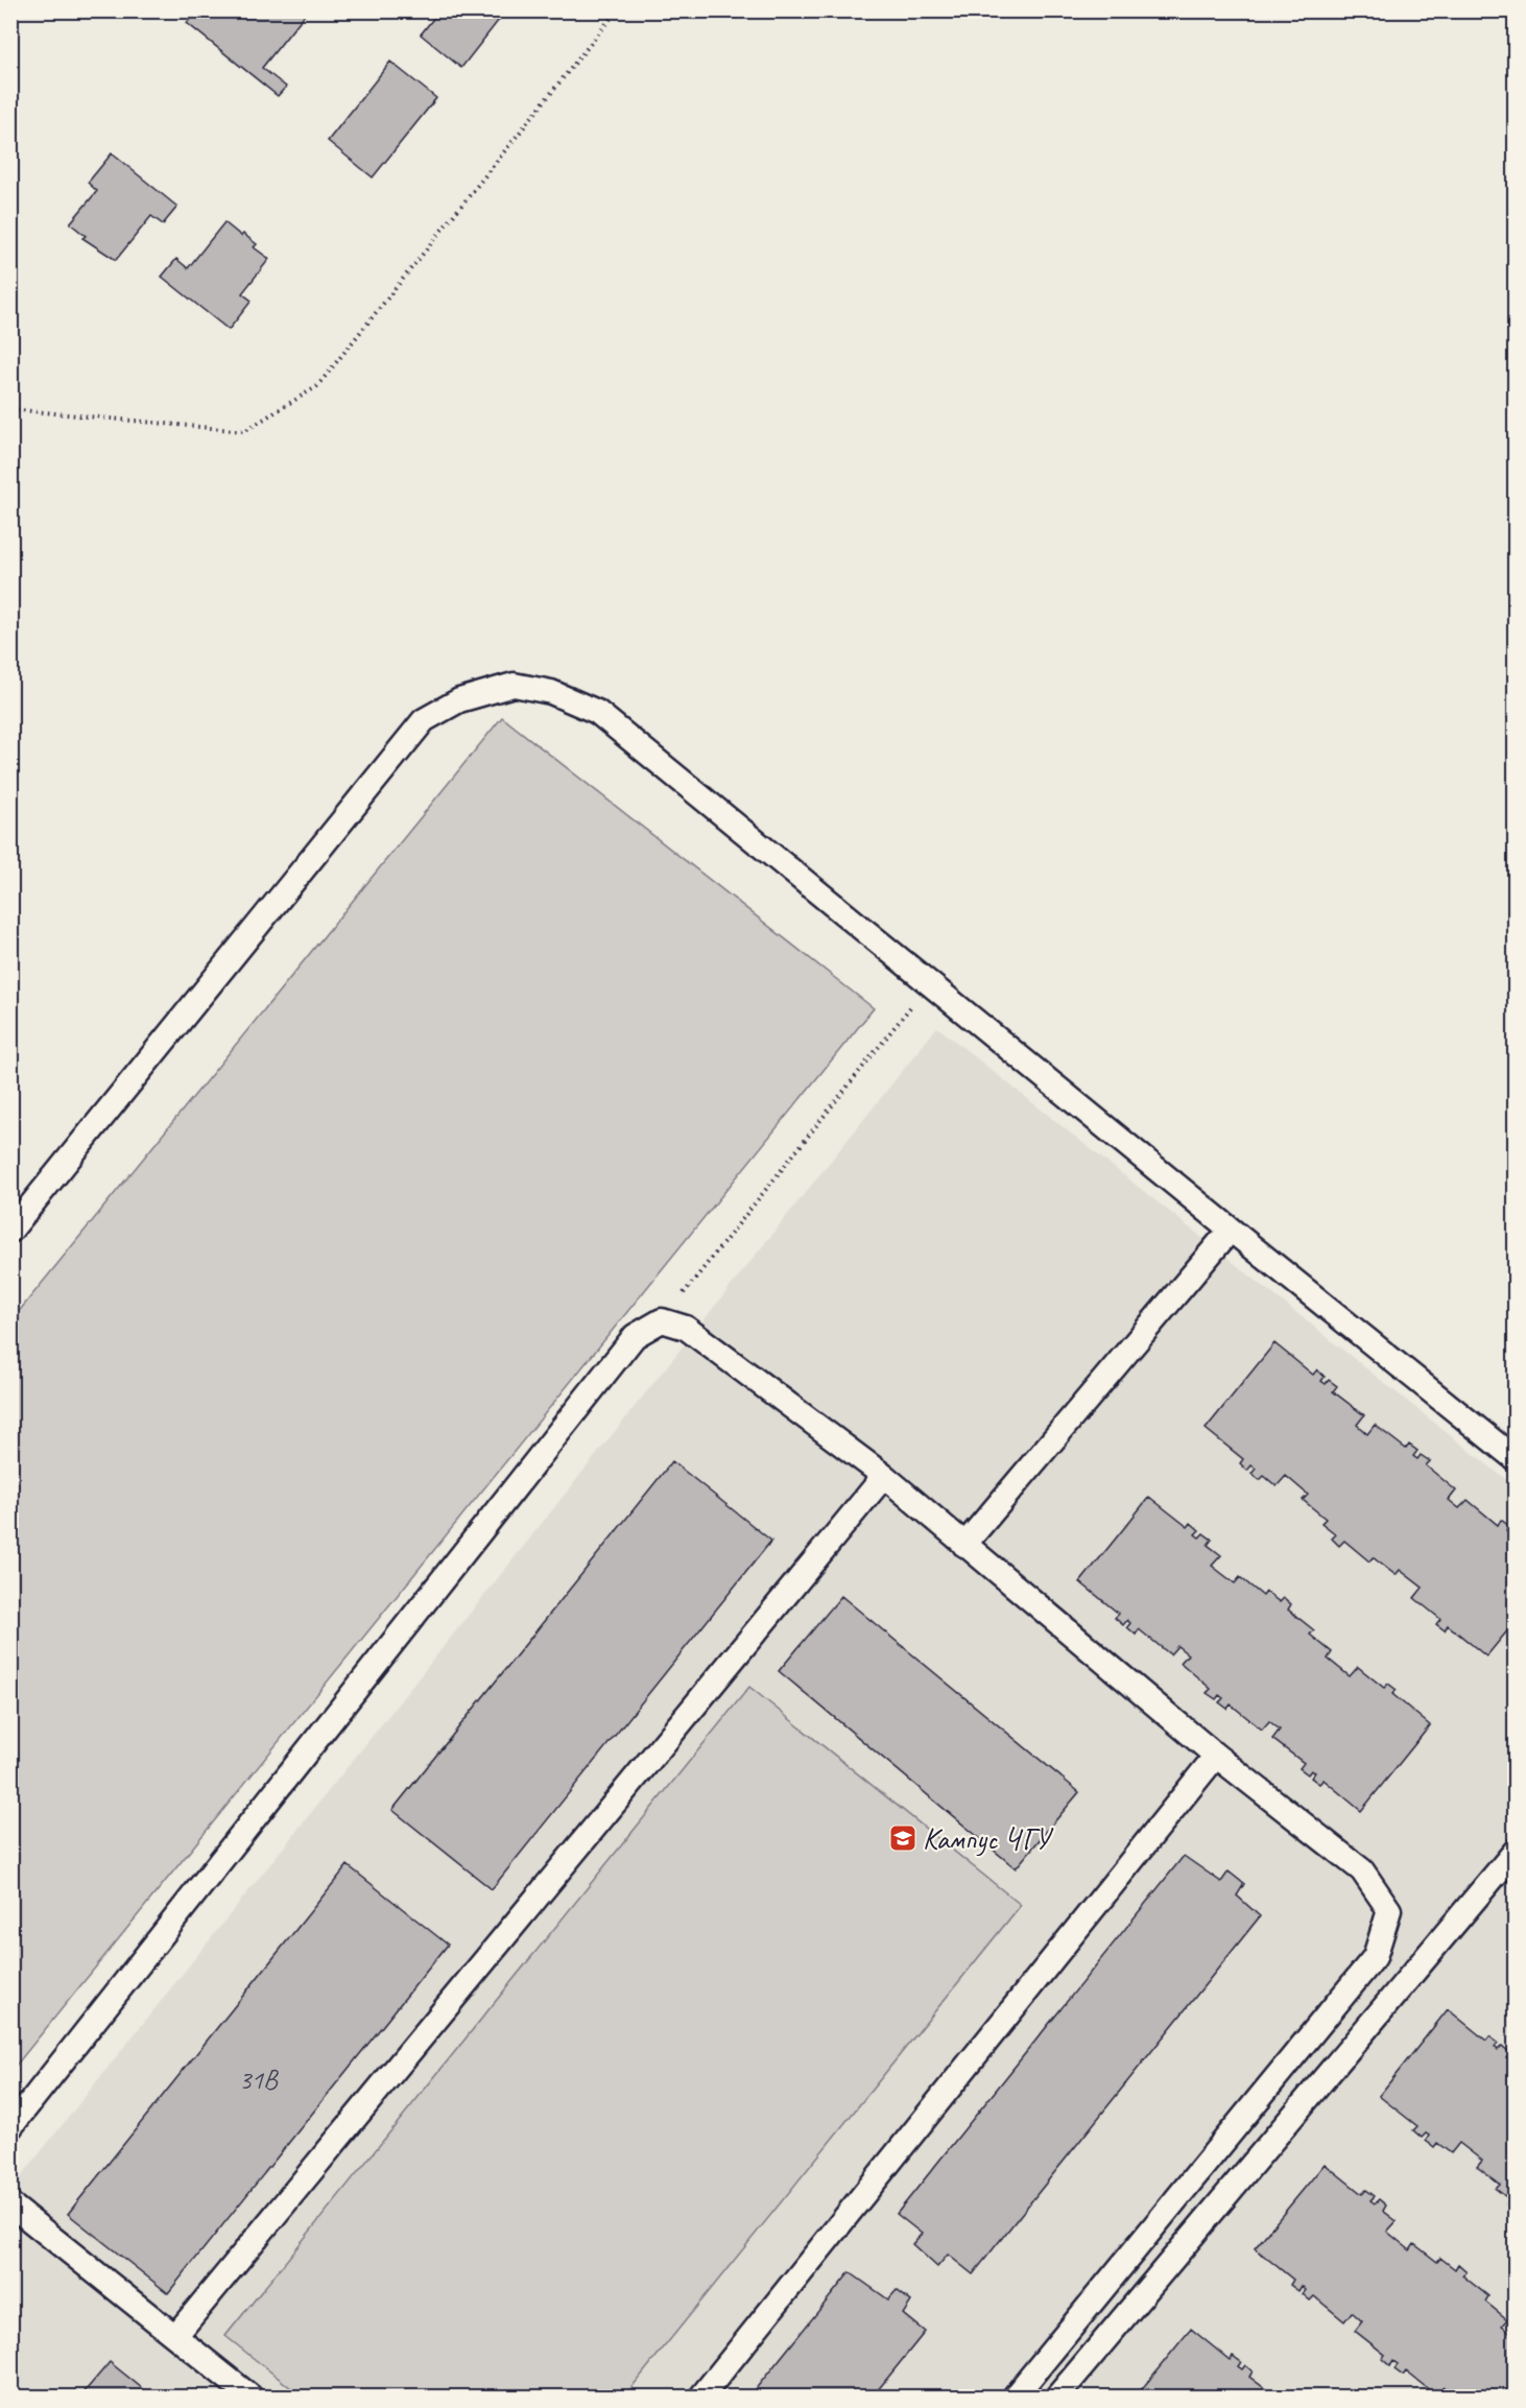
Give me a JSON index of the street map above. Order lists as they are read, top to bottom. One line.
{"places":{"school or university":["Кампус ЧГУ"]},"house_numbers":["31В"]}
